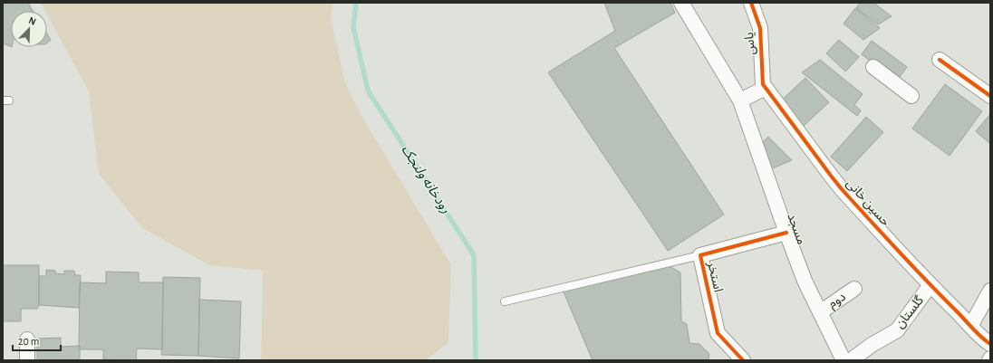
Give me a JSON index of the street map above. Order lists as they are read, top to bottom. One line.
{"streets":{"street":["یاس","حسین خانی","مسجد","استخر","دوم","گلستان"]},"crossings":[["یاس","حسین خانی"],["حسین خانی","گلستان"],["مسجد","استخر"],["مسجد","دوم"]],"water":["رودخانه ولنجک"],"scale_bar":"20 m","north":"top right"}
